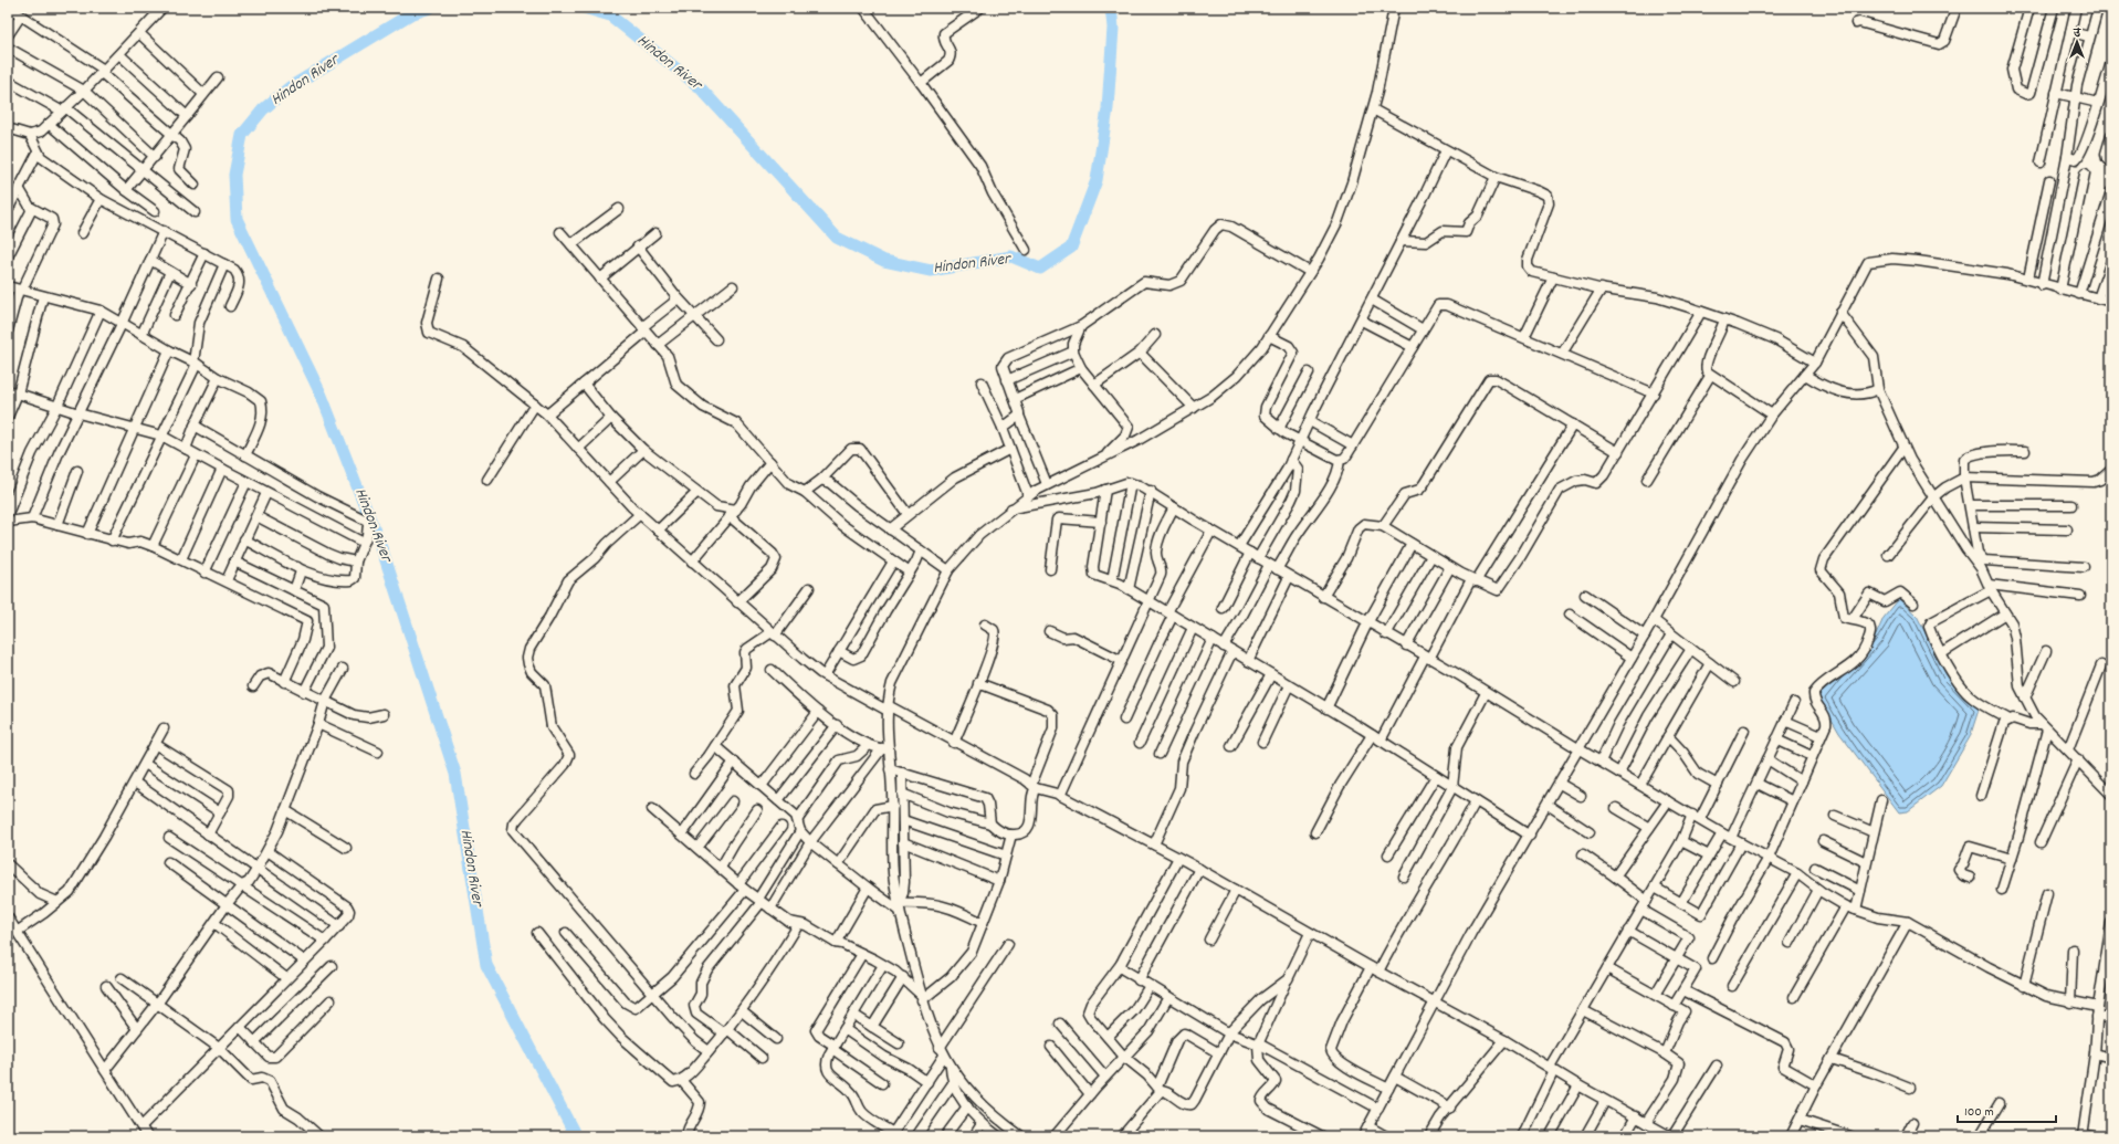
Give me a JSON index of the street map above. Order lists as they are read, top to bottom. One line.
{"water":["Hindon River"],"scale_bar":"100 m","north":"top"}
